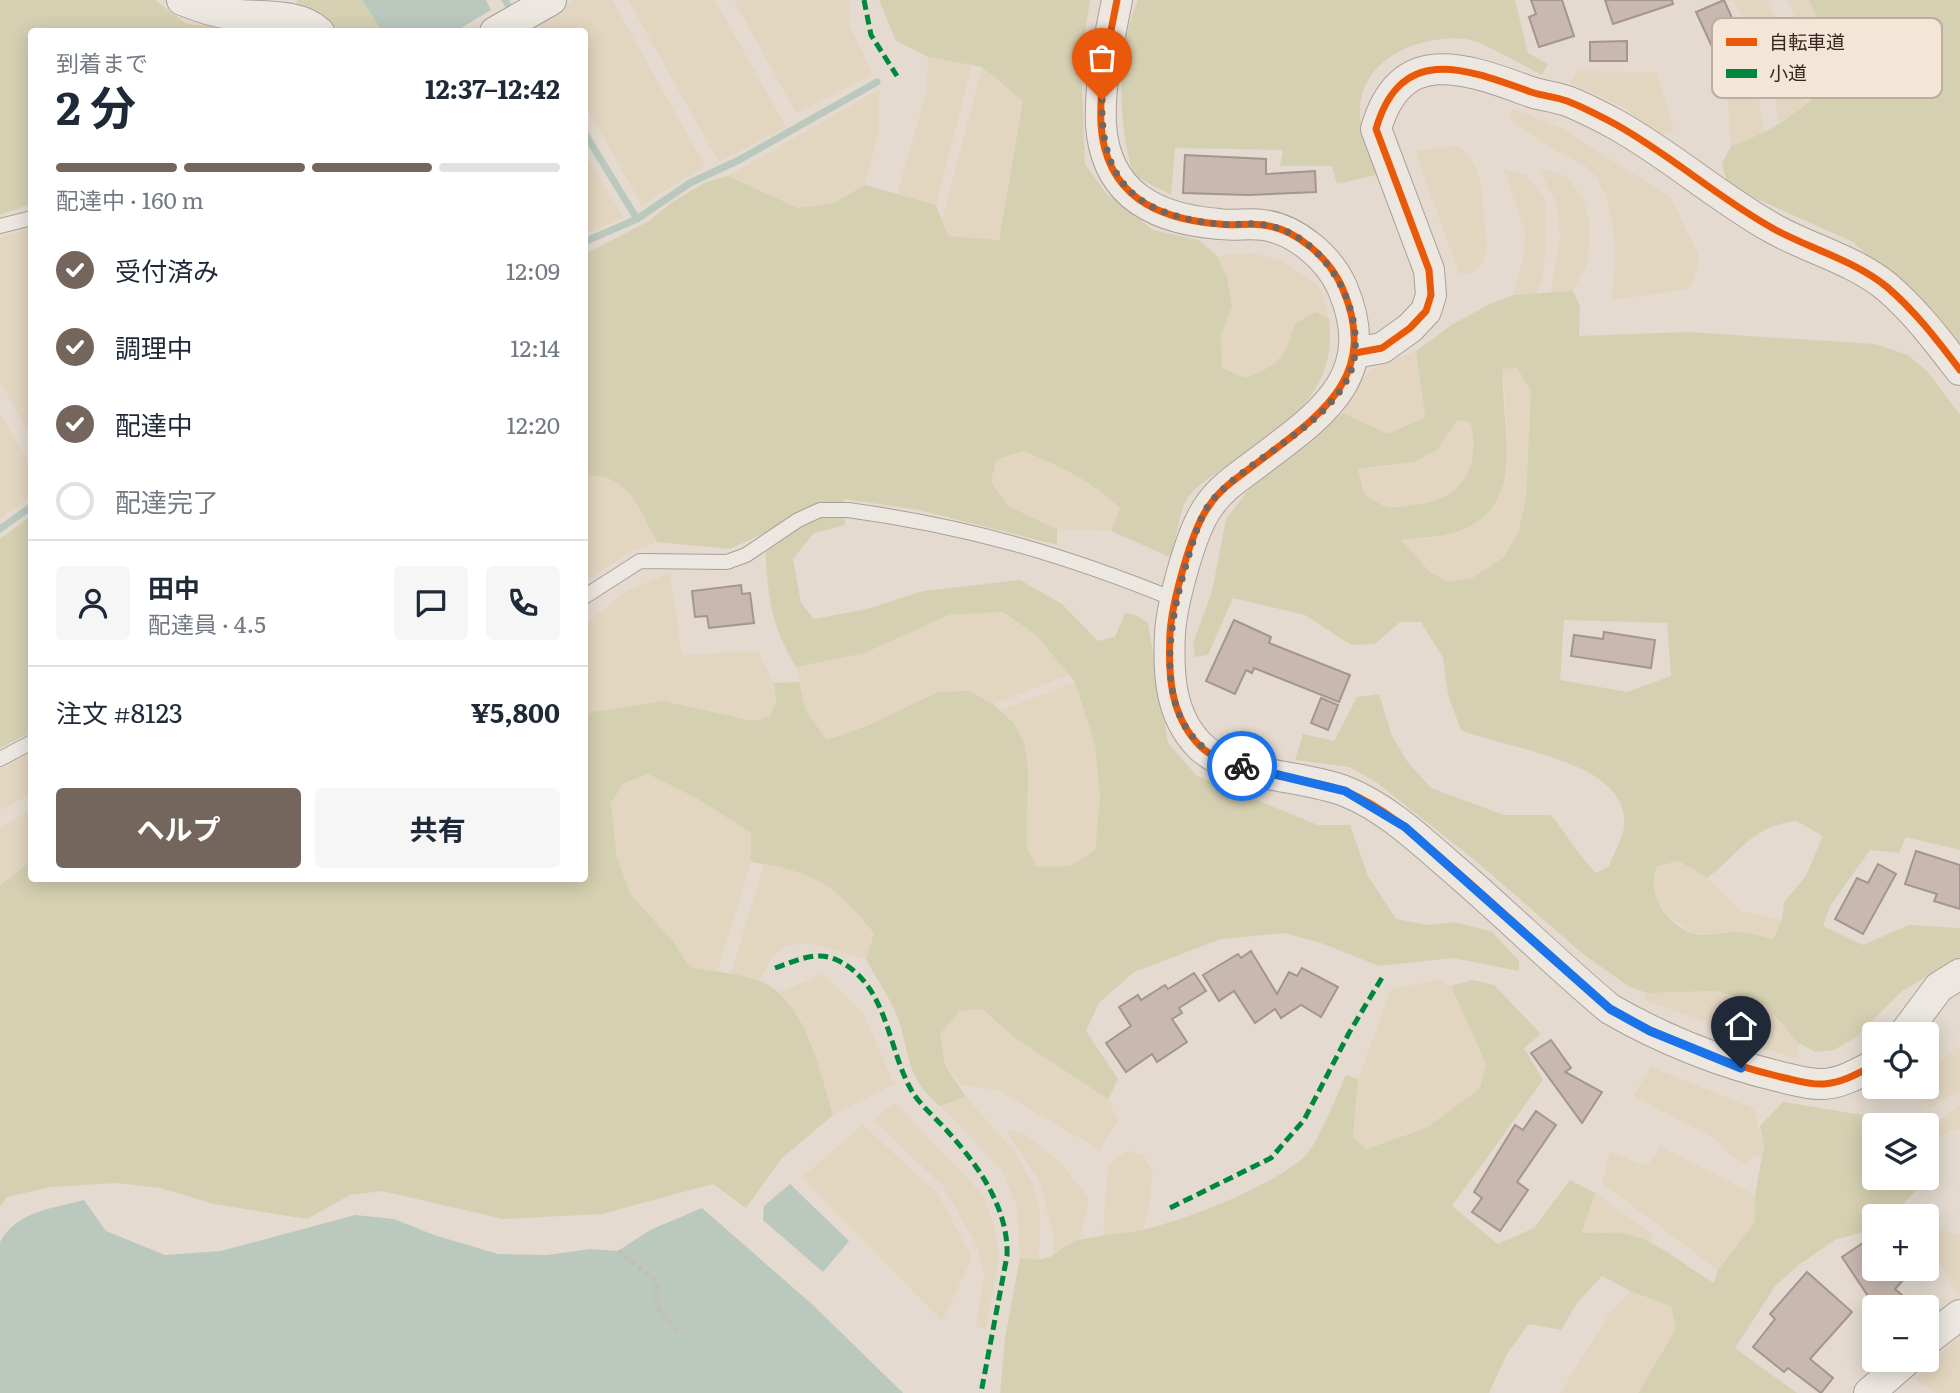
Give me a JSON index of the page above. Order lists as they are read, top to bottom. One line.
{"legend":["自転車道","小道"],"page":{"heading":["2 分","到着まで","12:37–12:42"],"panel":["田中","配達員 · 4.5","注文 #8123","¥5,800"],"bar":"配達中 · 160 m","list":[["受付済み","12:09"],["調理中","12:14"],["配達中","12:20"],"配達完了"],"buttons":["ヘルプ","共有"],"map_buttons":["+","−"]}}
